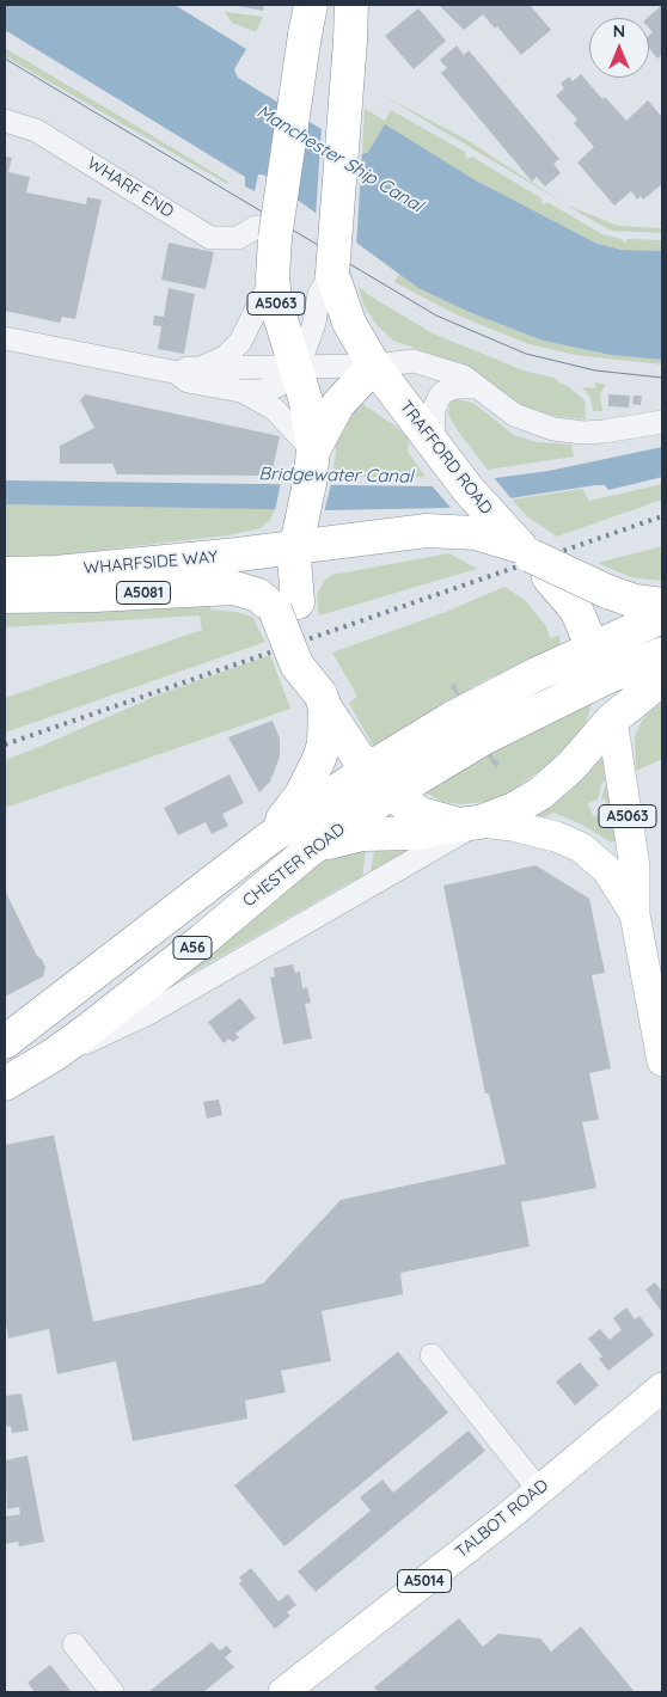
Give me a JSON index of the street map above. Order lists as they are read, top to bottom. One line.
{"streets":{"highway":["A5063","TRAFFORD ROAD","WHARFSIDE WAY","A5081","CHESTER ROAD","A56"],"main road":["TALBOT ROAD","A5014"],"street":["WHARF END"]},"crossings":[["WHARF END","A5063"],["A5063","TRAFFORD ROAD"],["A5063","WHARFSIDE WAY"],["A5063","A5081"],["A5063","A56"],["TRAFFORD ROAD","A5081"],["WHARFSIDE WAY","A5081"],["CHESTER ROAD","A56"]],"water":["Manchester Ship Canal","Bridgewater Canal"],"north":"top"}
